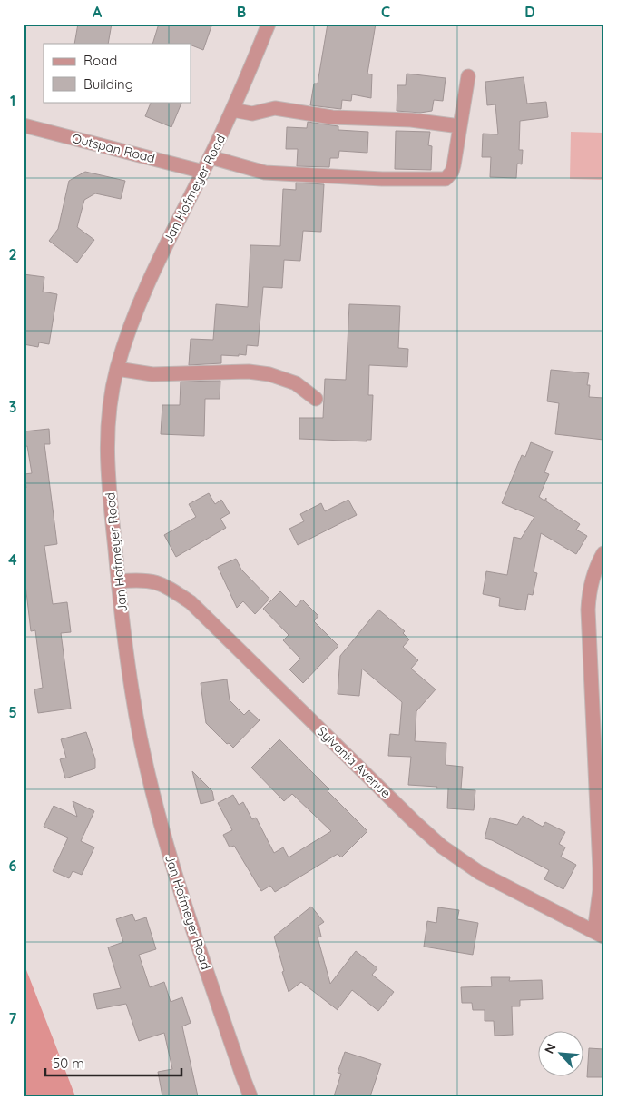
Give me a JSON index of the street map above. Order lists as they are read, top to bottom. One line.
{"streets":{"street":["Outspan Road","Jan Hofmeyer Road","Sylvania Avenue"]},"crossings":[["Outspan Road","Jan Hofmeyer Road"],["Jan Hofmeyer Road","Sylvania Avenue"]],"legend":["Road","Building"],"scale_bar":"50 m","north":"top left","grid":{"columns":["A","B","C","D"],"rows":["1","2","3","4","5","6","7"]}}
